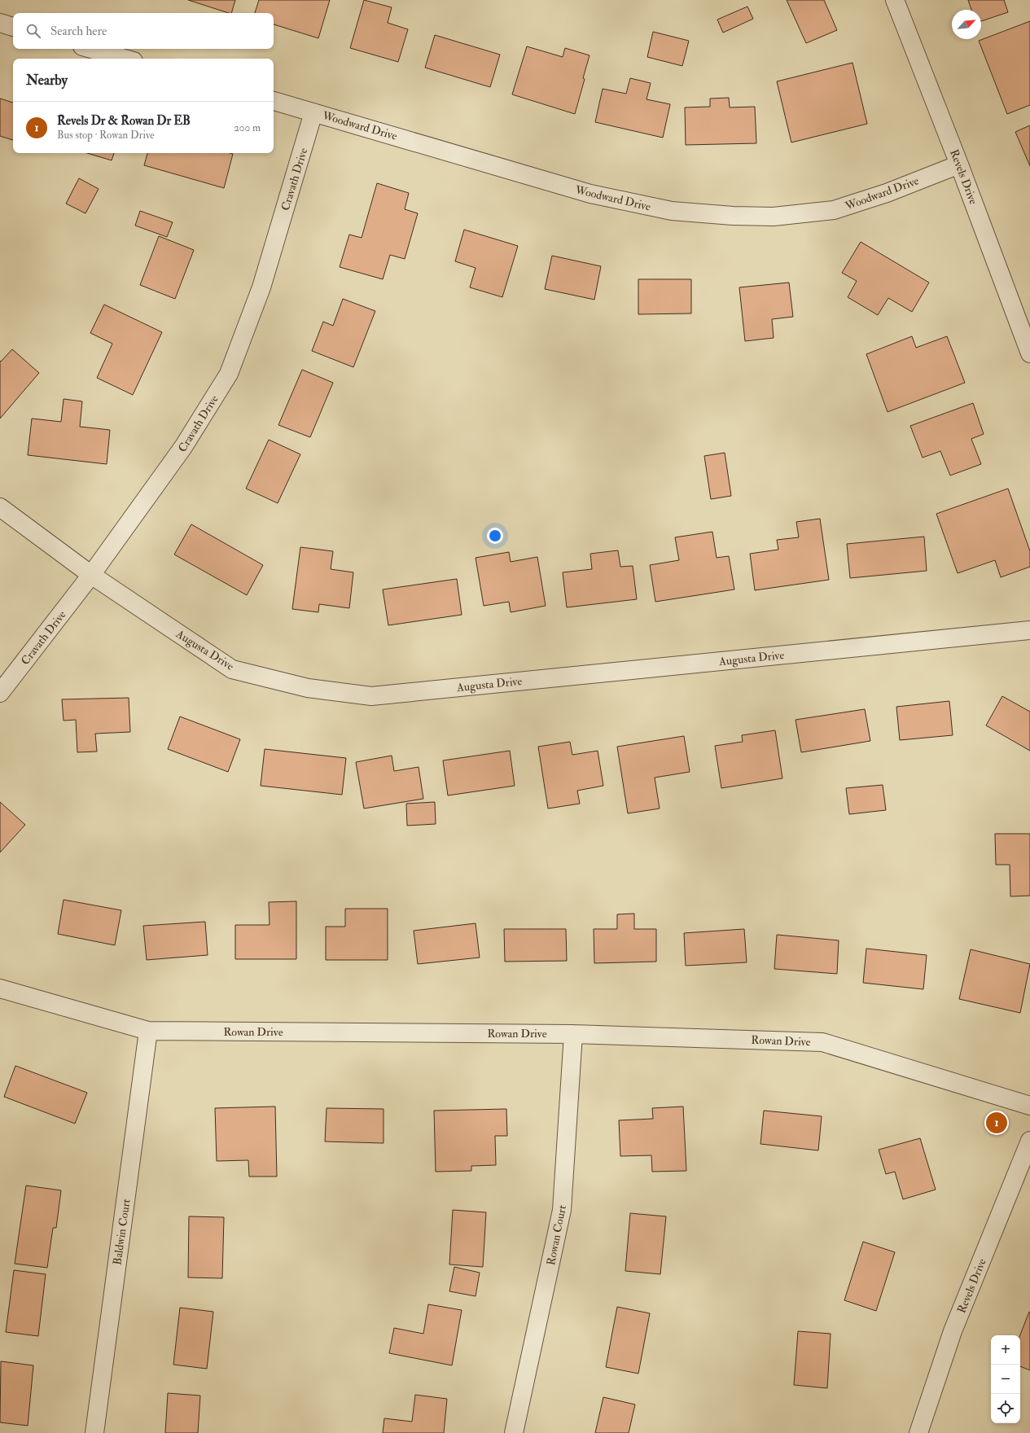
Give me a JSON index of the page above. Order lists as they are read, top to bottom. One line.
{"streets":{"street":["Woodward Drive","Revels Drive","Cravath Drive","Augusta Drive","Rowan Drive","Baldwin Court","Rowan Court"]},"crossings":[["Woodward Drive","Revels Drive"],["Woodward Drive","Cravath Drive"],["Cravath Drive","Augusta Drive"],["Rowan Drive","Baldwin Court"],["Rowan Drive","Rowan Court"]],"north":"top right","page":{"search":"Search here","heading":"Nearby","list":[{"mark":"1","name":"Revels Dr & Rowan Dr EB","note":"Bus stop · Rowan Drive","value":"200 m"}],"pins":"1","map_buttons":["+","−"]}}
